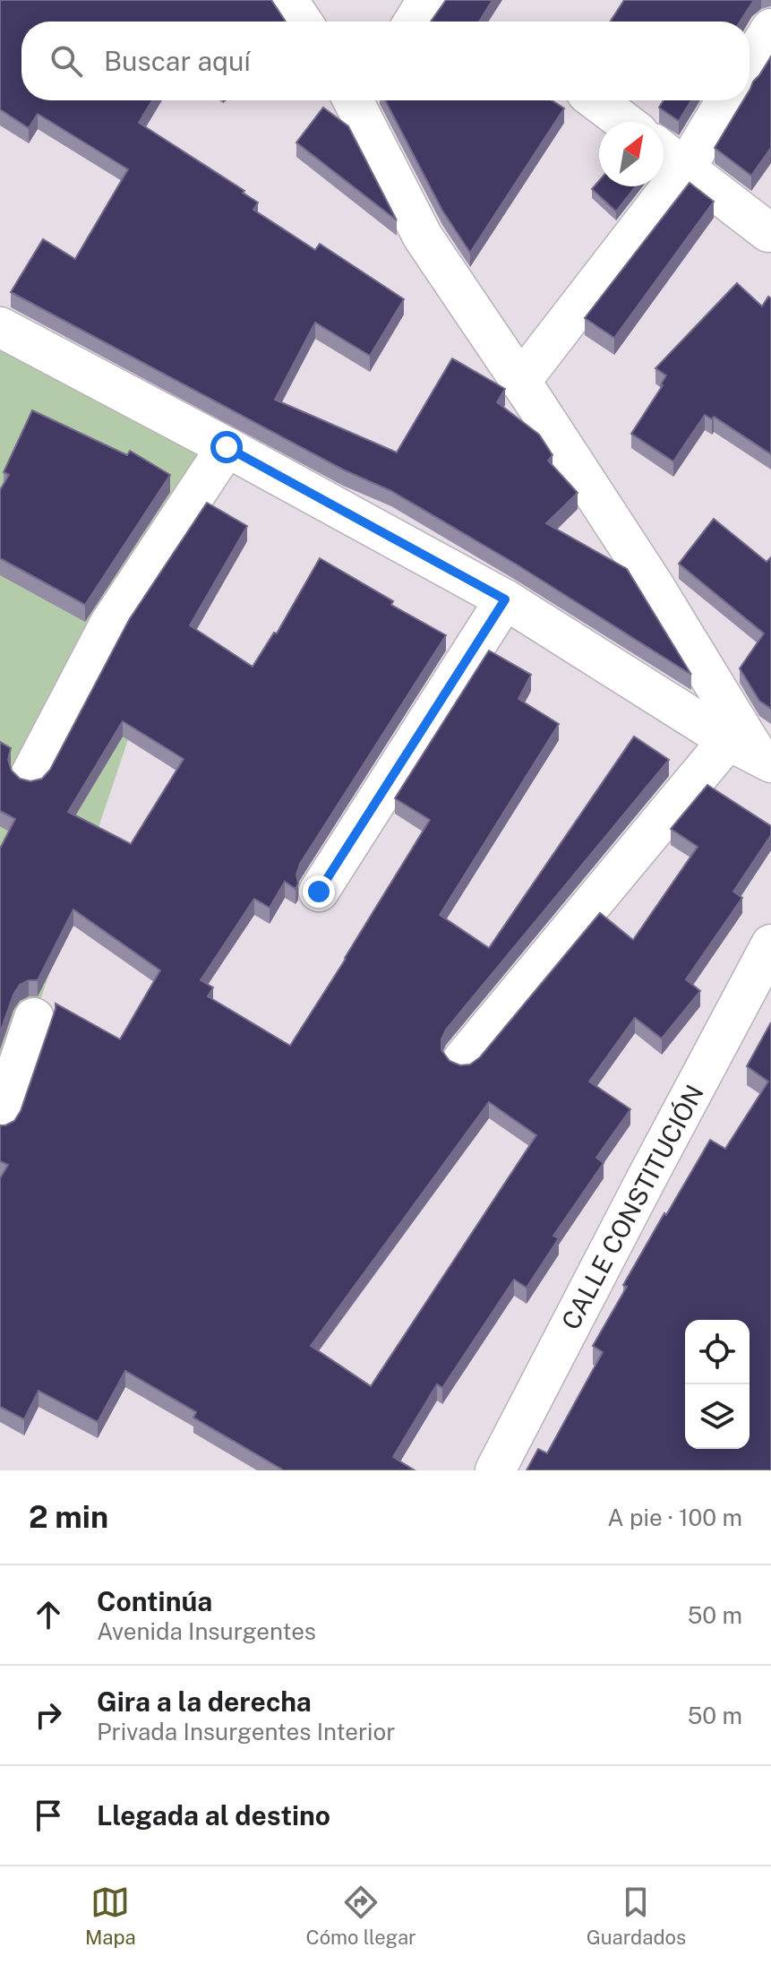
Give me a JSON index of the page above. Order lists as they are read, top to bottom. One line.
{"streets":{"street":["CALLE CONSTITUCIÓN"]},"north":"top right","page":{"search":"Buscar aquí","heading":["2 min","A pie · 100 m"],"list":[["Continúa","Avenida Insurgentes","50 m"],["Gira a la derecha","Privada Insurgentes Interior","50 m"],"Llegada al destino"],"nav":["Mapa","Cómo llegar","Guardados"]}}
